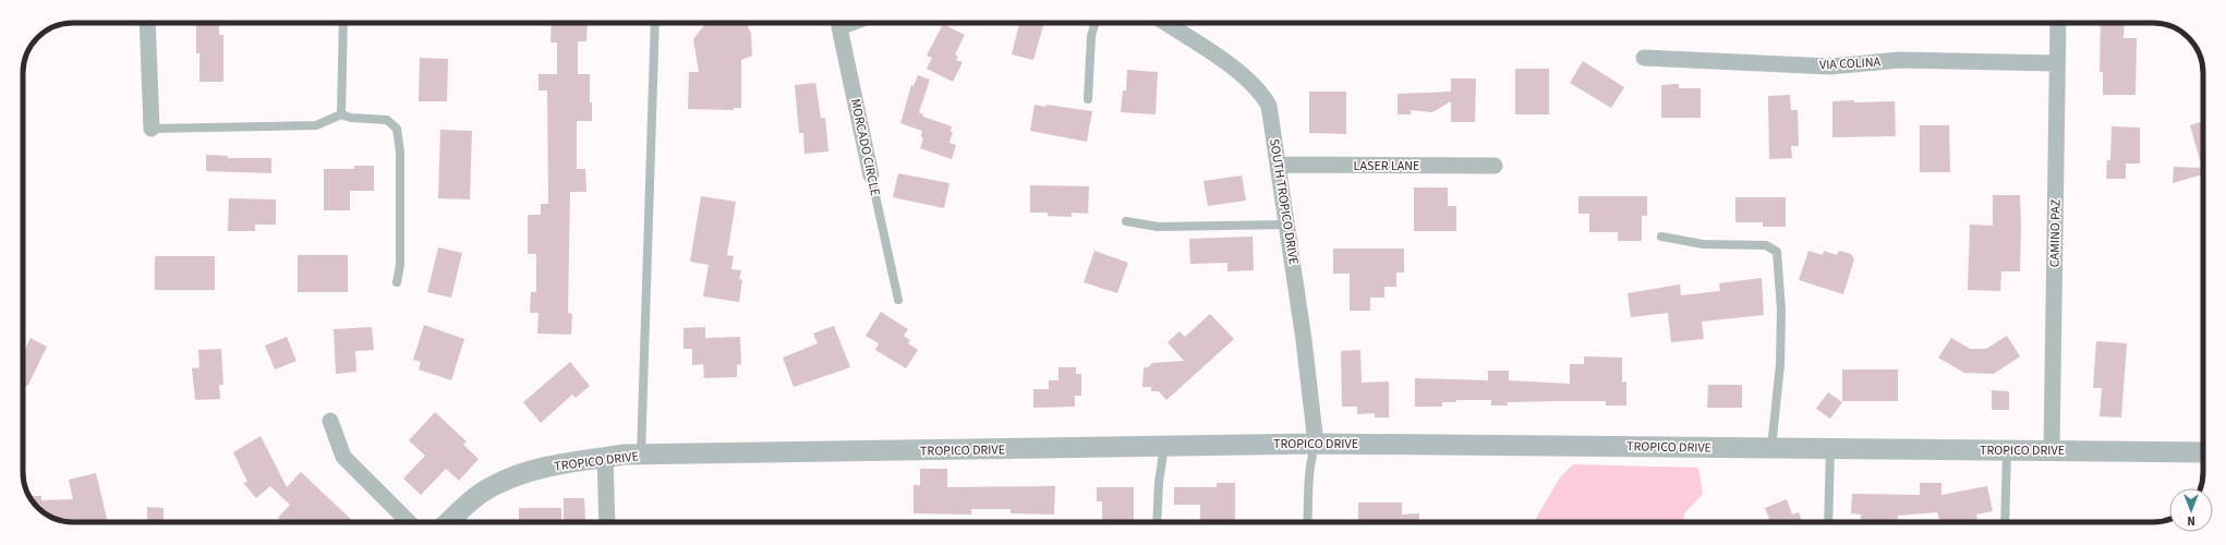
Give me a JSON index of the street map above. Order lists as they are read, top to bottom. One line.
{"streets":{"street":["VIA COLINA","MORCADO CIRCLE","LASER LANE","SOUTH TROPICO DRIVE","CAMINO PAZ","TROPICO DRIVE"]},"crossings":[["VIA COLINA","CAMINO PAZ"],["LASER LANE","SOUTH TROPICO DRIVE"],["SOUTH TROPICO DRIVE","TROPICO DRIVE"],["CAMINO PAZ","TROPICO DRIVE"]],"north":"bottom"}
